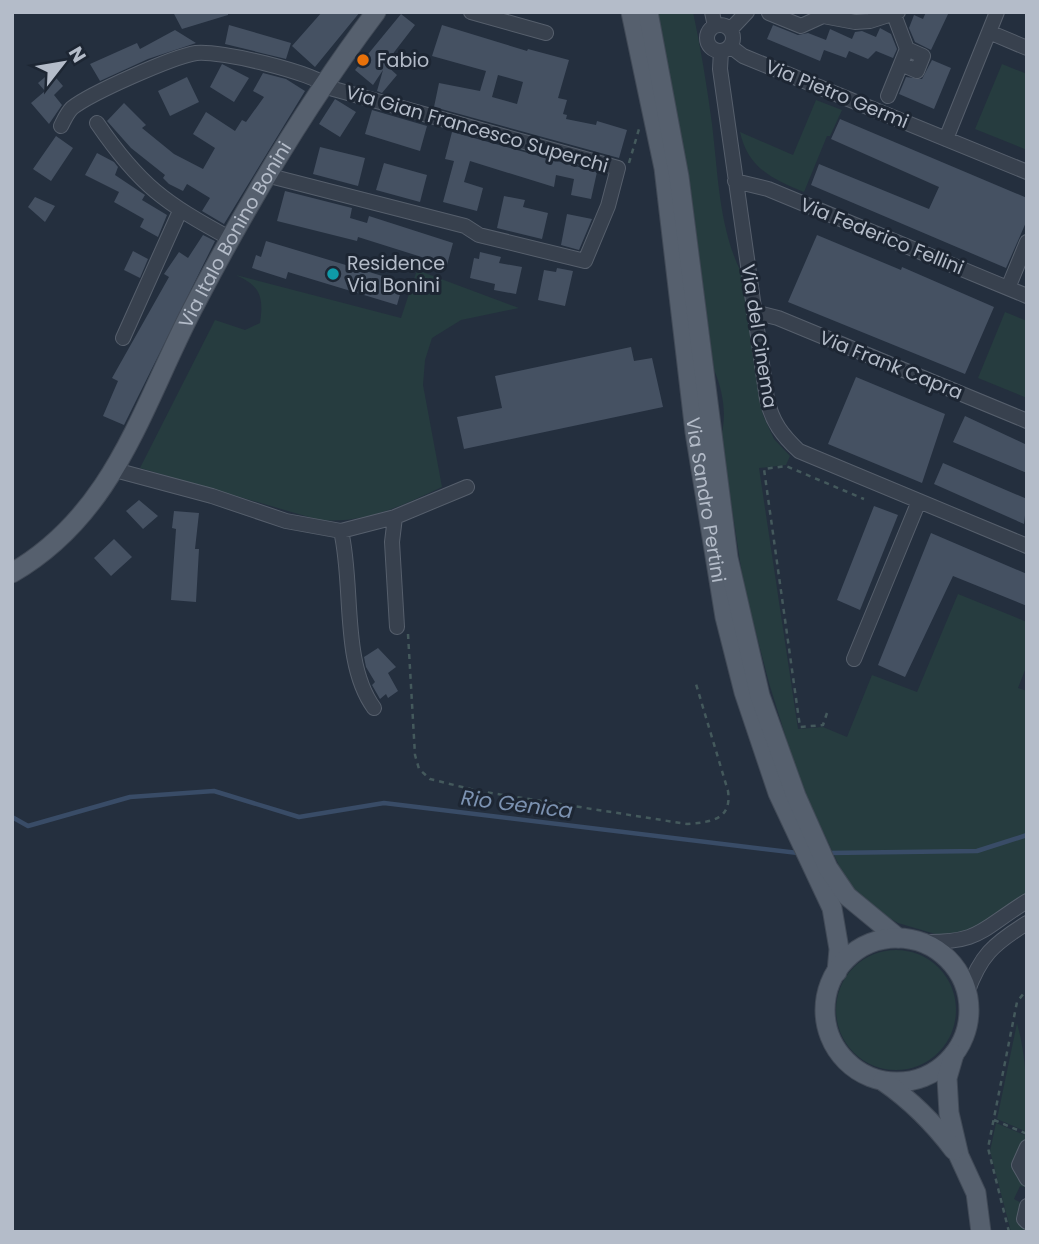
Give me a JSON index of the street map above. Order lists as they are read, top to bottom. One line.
{"streets":{"main road":["Via Italo Bonino Bonini","Via Sandro Pertini"],"street":["Via Pietro Germi","Via Gian Francesco Superchi","Via Federico Fellini","Via del Cinema","Via Frank Capra"]},"crossings":[["Via Pietro Germi","Via del Cinema"],["Via Gian Francesco Superchi","Via Italo Bonino Bonini"],["Via Federico Fellini","Via del Cinema"],["Via del Cinema","Via Frank Capra"]],"water":["Rio Genica"],"places":["Fabio","Residence Via Bonini"],"north":"top right"}
